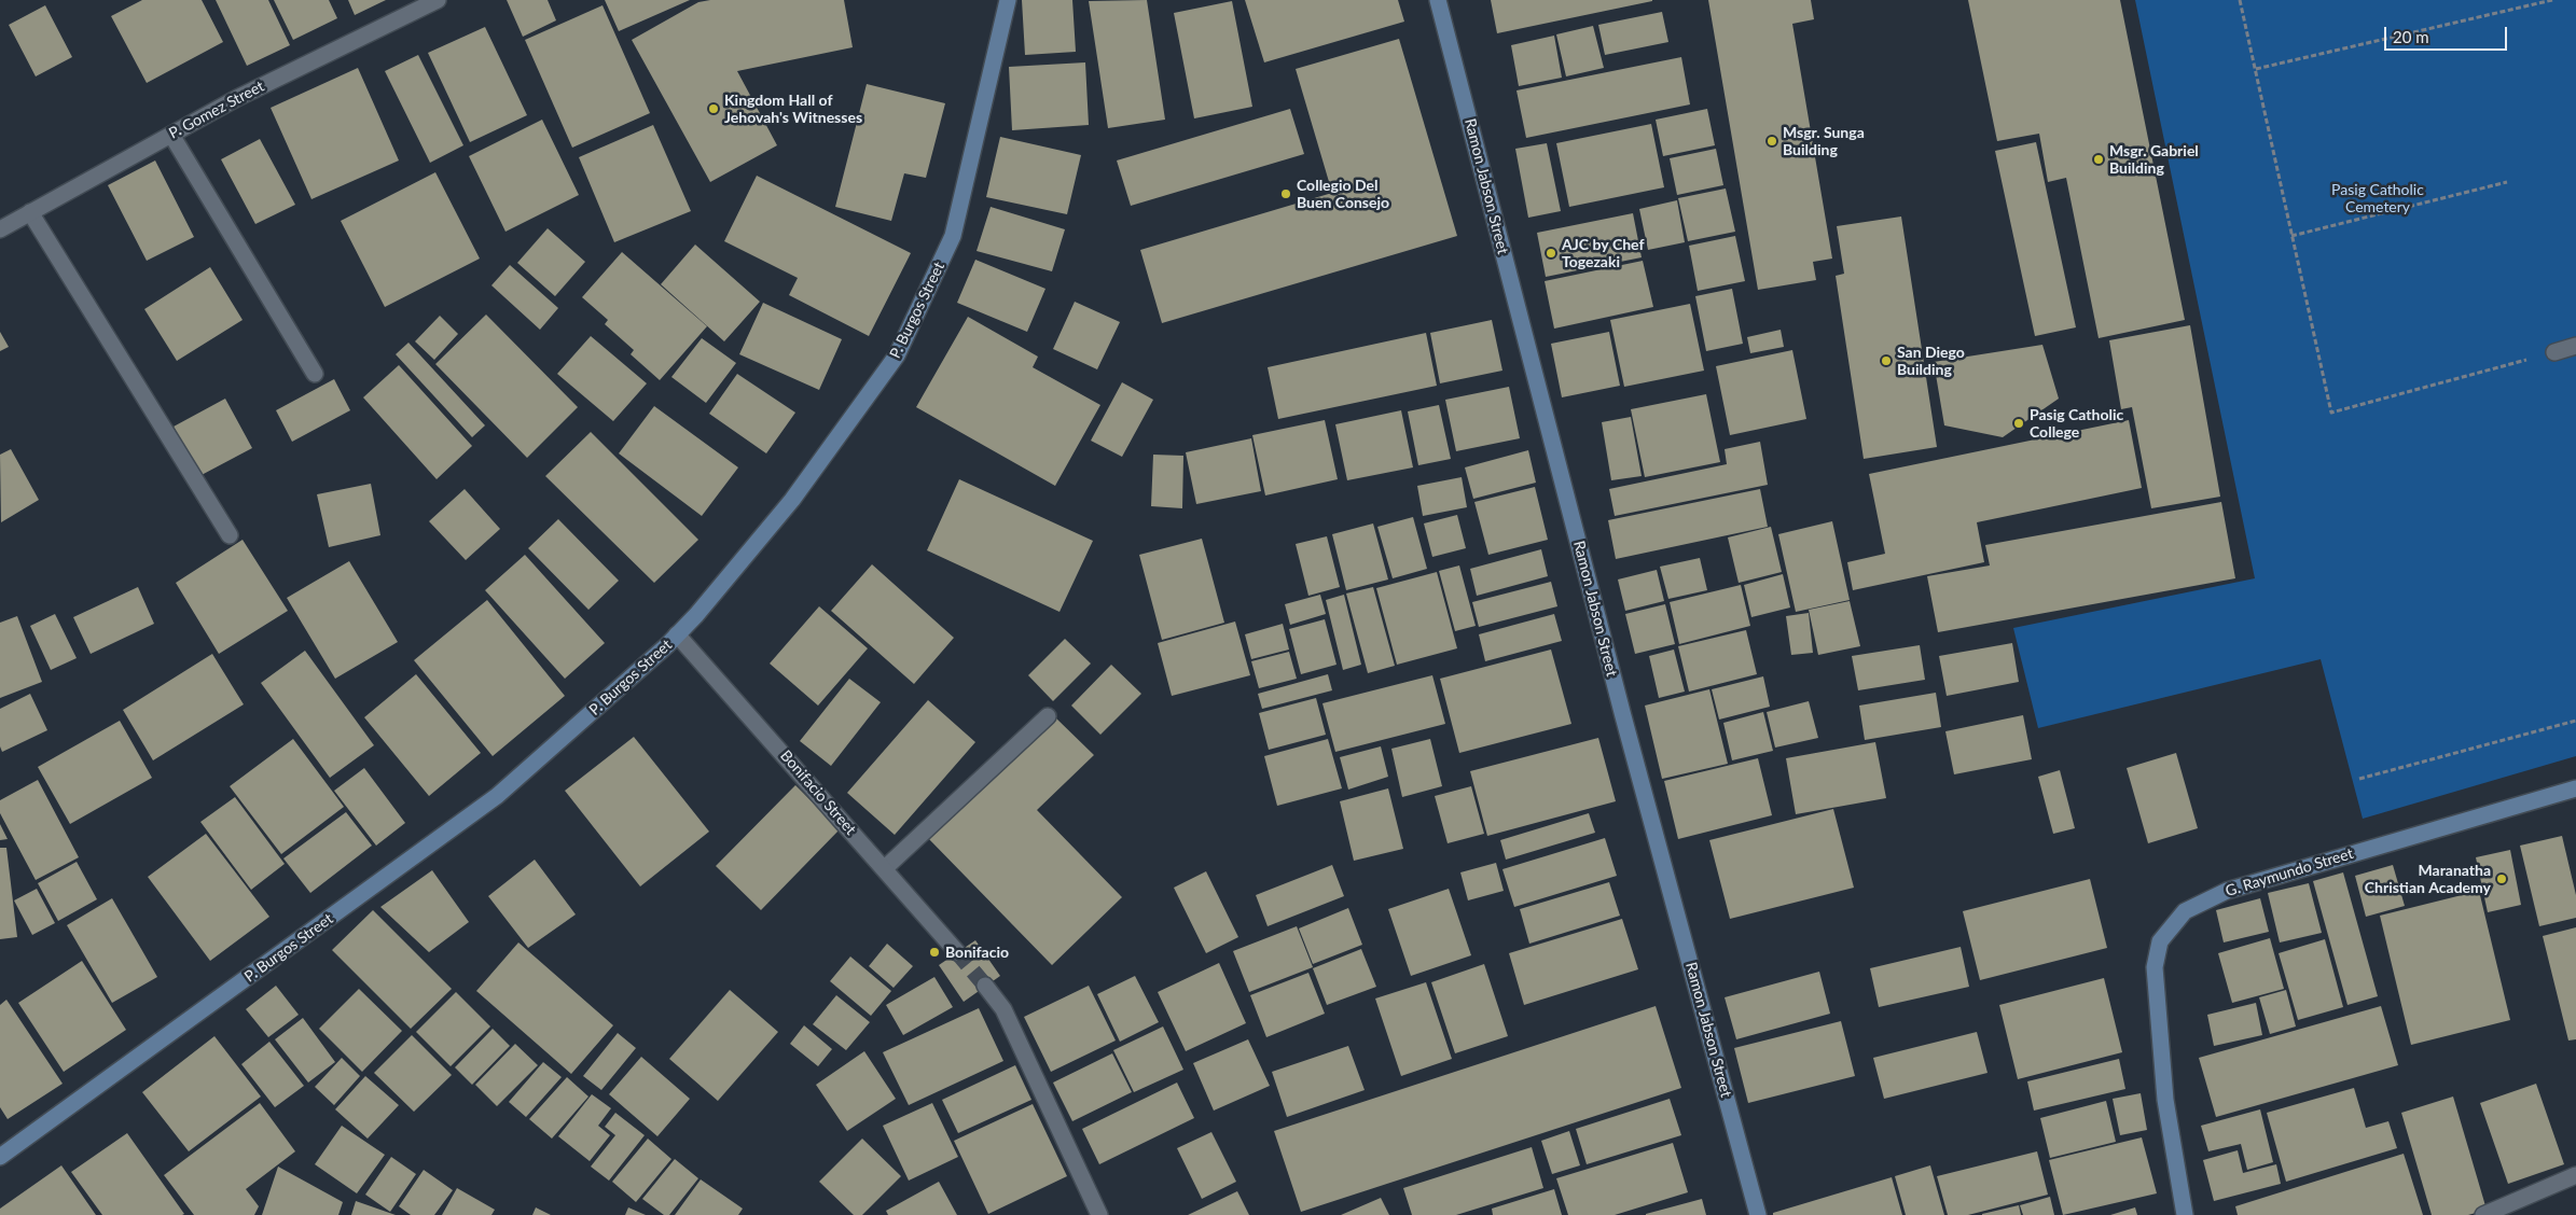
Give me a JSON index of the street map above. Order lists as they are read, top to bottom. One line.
{"streets":{"main road":["Ramon Jabson Street","P. Burgos Street","G. Raymundo Street"],"street":["P. Gomez Street","Bonifacio Street"]},"crossings":[["P. Burgos Street","Bonifacio Street"]],"parks":["Pasig Catholic Cemetery"],"places":["Kingdom Hall of Jehovah's Witnesses","Msgr. Sunga Building","Msgr. Gabriel Building","Collegio Del Buen Consejo","AJC by Chef Togezaki","San Diego Building","Pasig Catholic College","Maranatha Christian Academy","Bonifacio"],"scale_bar":"20 m"}
